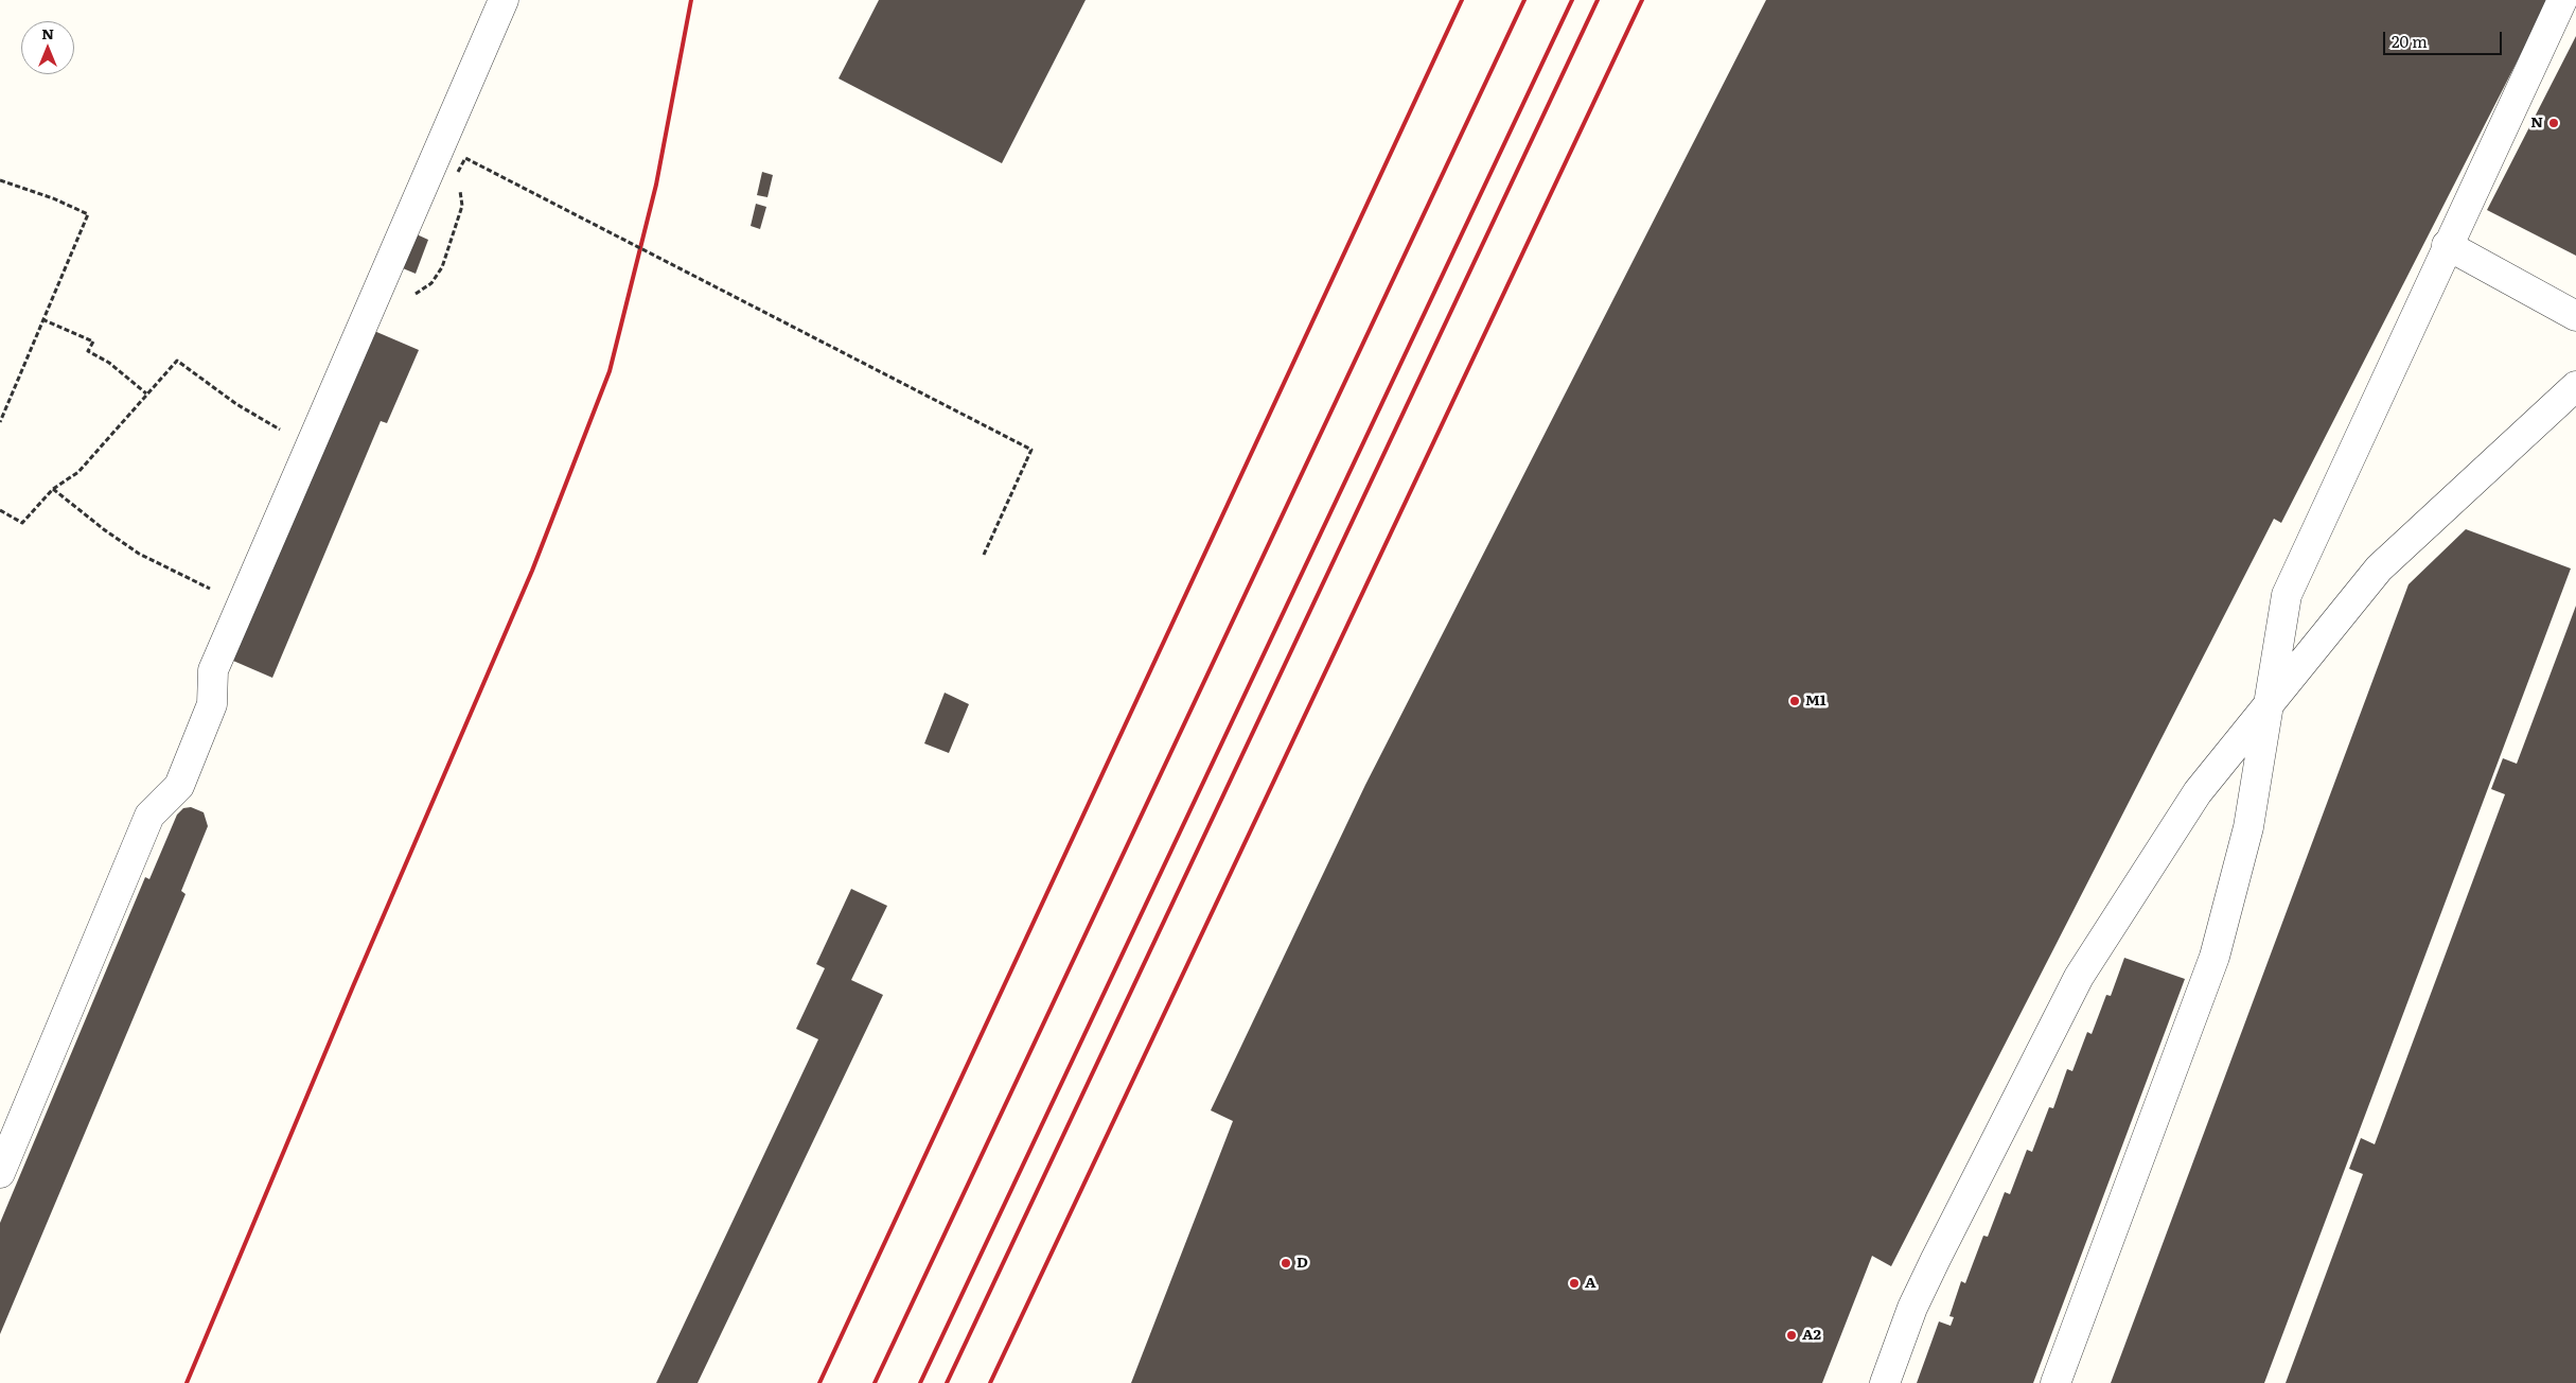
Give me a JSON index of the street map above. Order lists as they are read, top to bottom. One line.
{"places":["N","M1","D","A","A2"],"scale_bar":"20 m","north":"top"}
